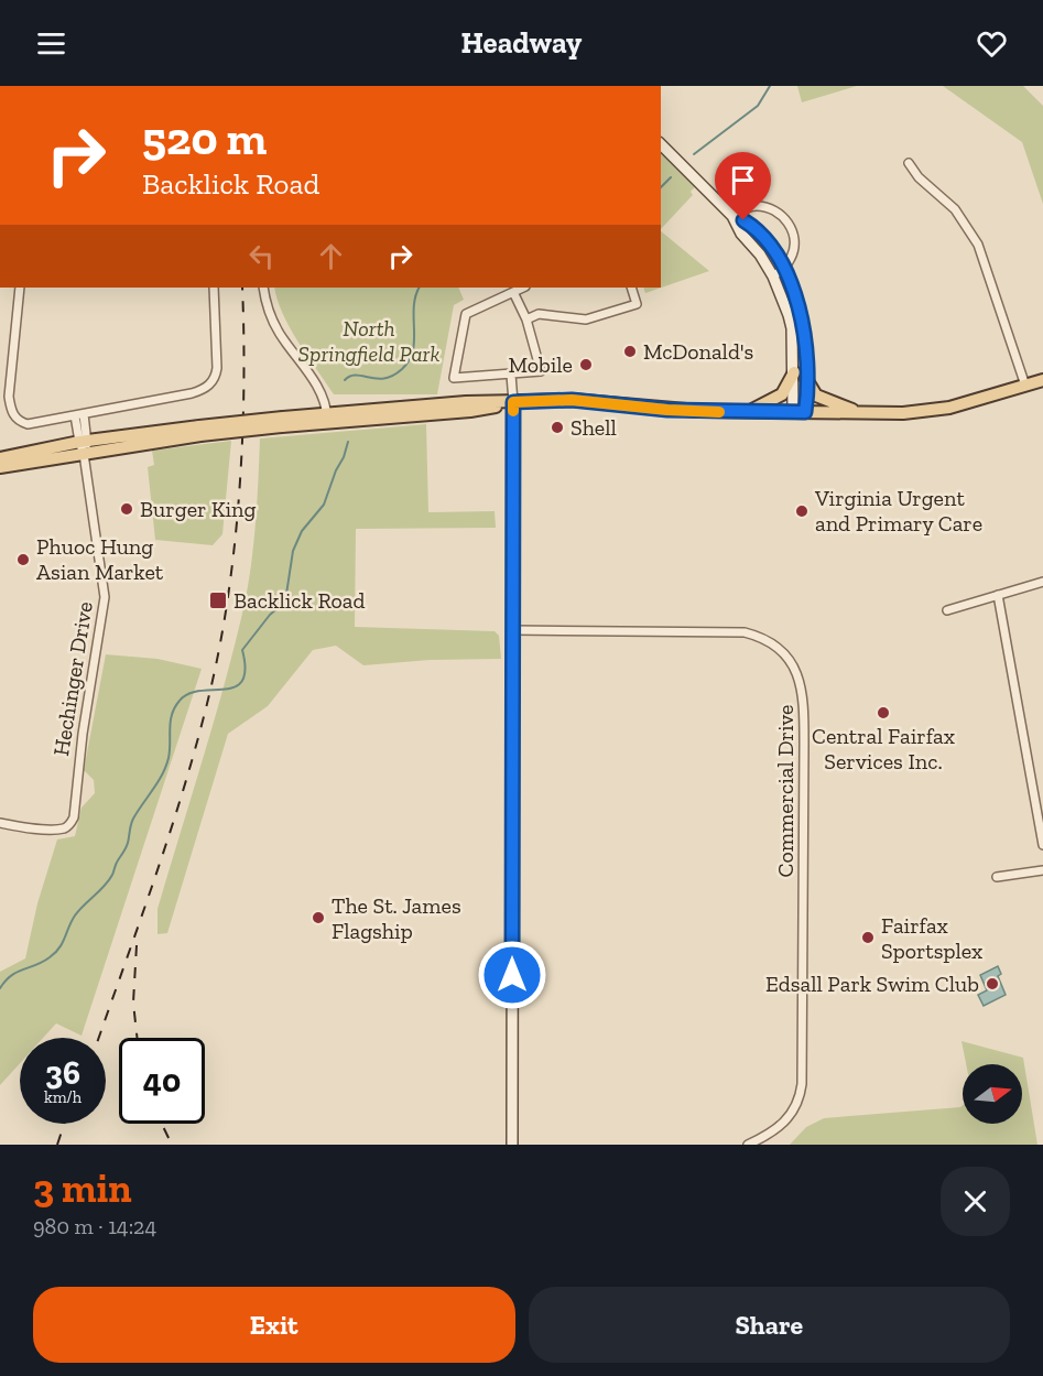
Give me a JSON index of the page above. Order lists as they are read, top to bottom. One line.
{"streets":{"street":["Hechinger Drive","Commercial Drive"]},"parks":["North Springfield Park"],"places":{"other":["McDonald's","Mobile","Shell","Burger King","Virginia Urgent and Primary Care","Phuoc Hung Asian Market","Central Fairfax Services Inc.","The St. James Flagship","Fairfax Sportsplex","Edsall Park Swim Club"],"transit":["Backlick Road"]},"north":"right","page":{"header":"Headway","turn":["520 m","Backlick Road"],"speed":"36 km/h","limit":"40","heading":["3 min","980 m · 14:24"],"buttons":["Exit","Share"]}}
